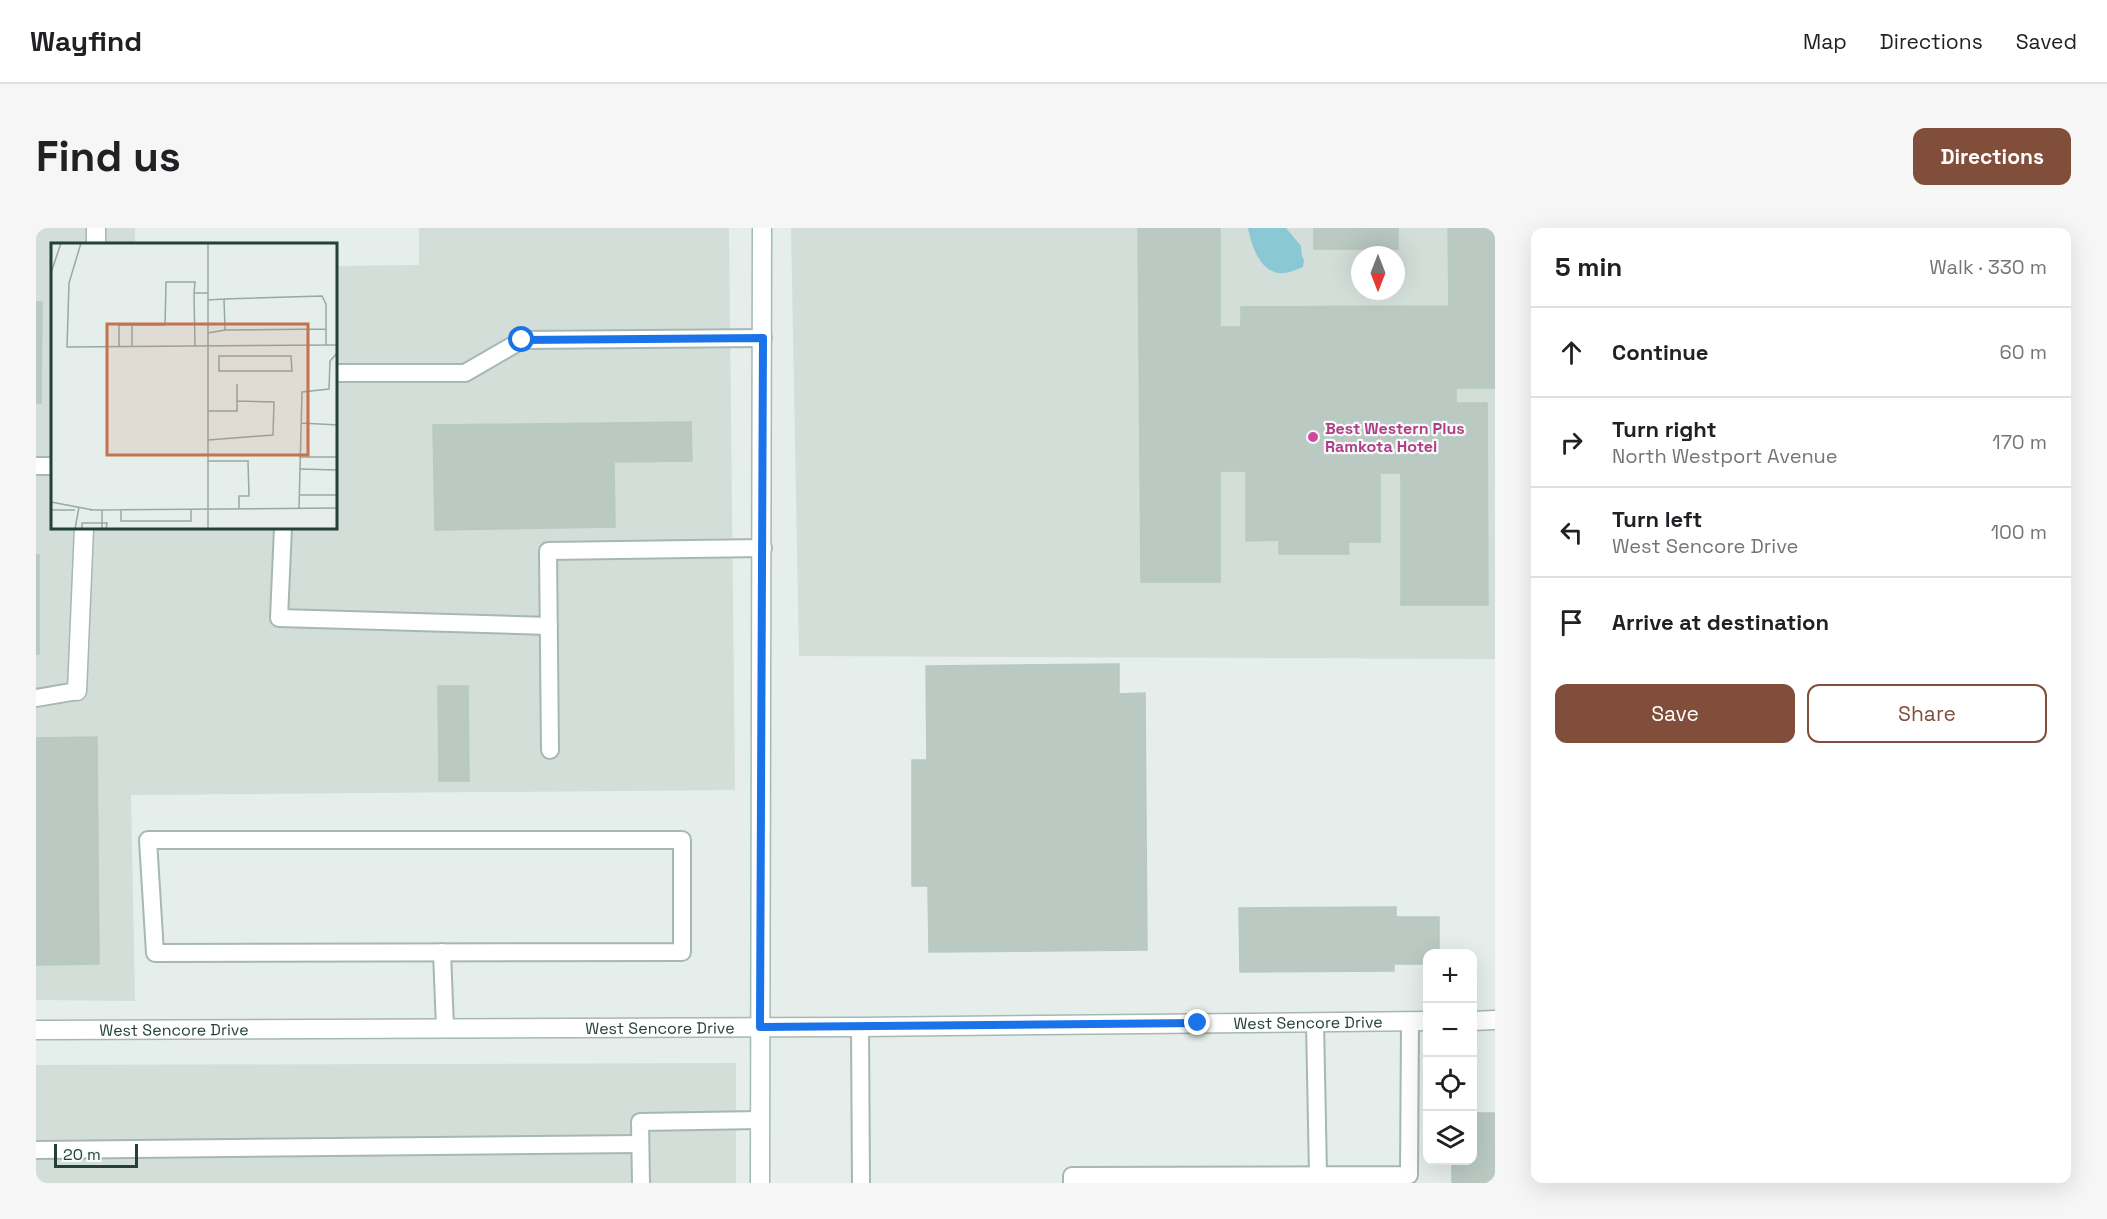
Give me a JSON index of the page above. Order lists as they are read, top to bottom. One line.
{"streets":{"street":["West Sencore Drive"]},"places":["Best Western Plus Ramkota Hotel"],"scale_bar":"20 m","north":"bottom","page":{"header":"Wayfind","nav":["Map","Directions","Saved"],"buttons":["Directions",["Save","Share"]],"title":"Find us","heading":["5 min","Walk · 330 m"],"list":[["Continue","60 m"],["Turn right","North Westport Avenue","170 m"],["Turn left","West Sencore Drive","100 m"],"Arrive at destination"],"map_buttons":["+","−"],"scale":"20 m"}}
